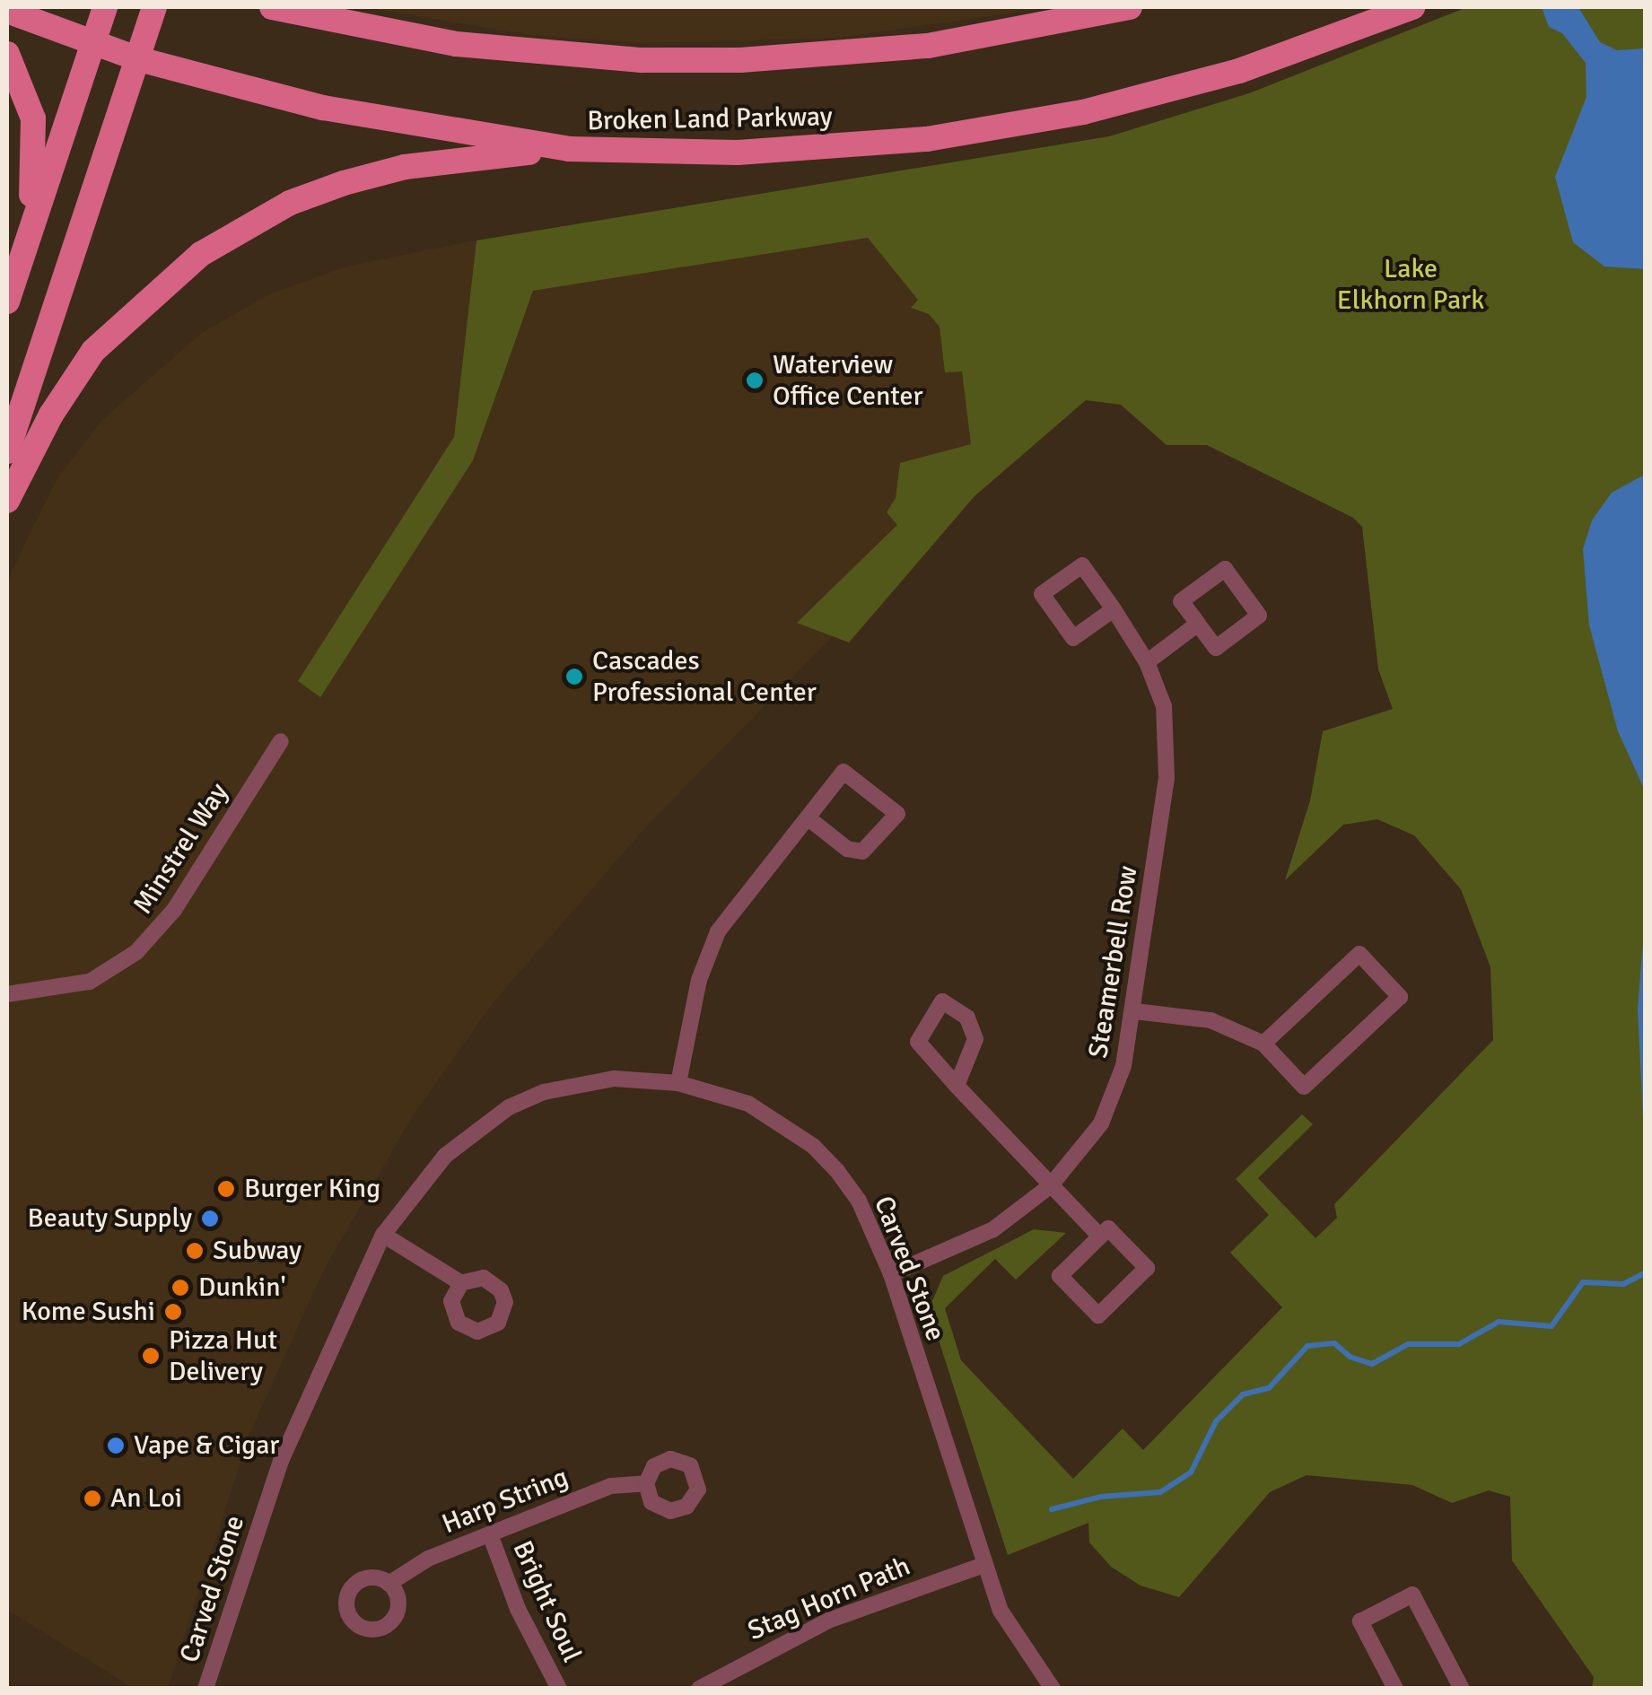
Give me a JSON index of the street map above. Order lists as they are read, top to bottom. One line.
{"streets":{"main road":["Broken Land Parkway"],"street":["Minstrel Way","Steamerbell Row","Carved Stone","Harp String","Stag Horn Path","Bright Soul"]},"crossings":[["Steamerbell Row","Carved Stone"],["Carved Stone","Stag Horn Path"],["Harp String","Bright Soul"]],"parks":["Lake Elkhorn Park"],"places":["Waterview Office Center","Cascades Professional Center","Burger King","Beauty Supply","Subway","Dunkin'","Kome Sushi","Pizza Hut Delivery","Vape & Cigar","An Loi"]}
